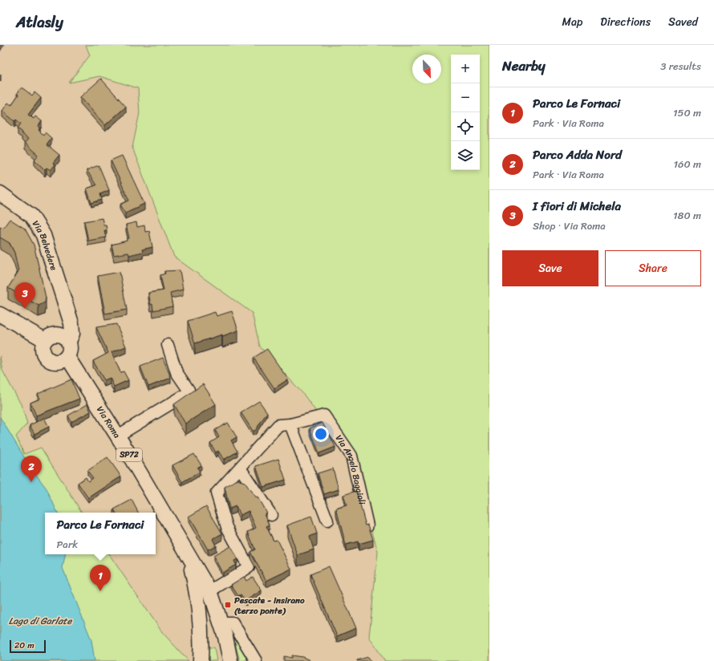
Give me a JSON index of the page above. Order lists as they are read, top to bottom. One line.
{"streets":{"main road":["Via Belvedere","Via Roma","SP72"],"street":["Via Angelo Baggioli"]},"crossings":[["Via Belvedere","Via Roma"]],"water":["Lago di Garlate"],"places":{"transit":["Pescate - insirano (terzo ponte)"]},"scale_bar":"20 m","north":"bottom right","page":{"header":"Atlasly","nav":["Map","Directions","Saved"],"heading":["Nearby","3 results"],"map_buttons":["+","−"],"list":[{"mark":"1","name":"Parco Le Fornaci","note":"Park · Via Roma","value":"150 m"},{"mark":"2","name":"Parco Adda Nord","note":"Park · Via Roma","value":"160 m"},{"mark":"3","name":"I fiori di Michela","note":"Shop · Via Roma","value":"180 m"}],"buttons":["Save","Share"],"pins":["3","2","1"],"popup":["Parco Le Fornaci","Park"],"scale":"20 m"}}
